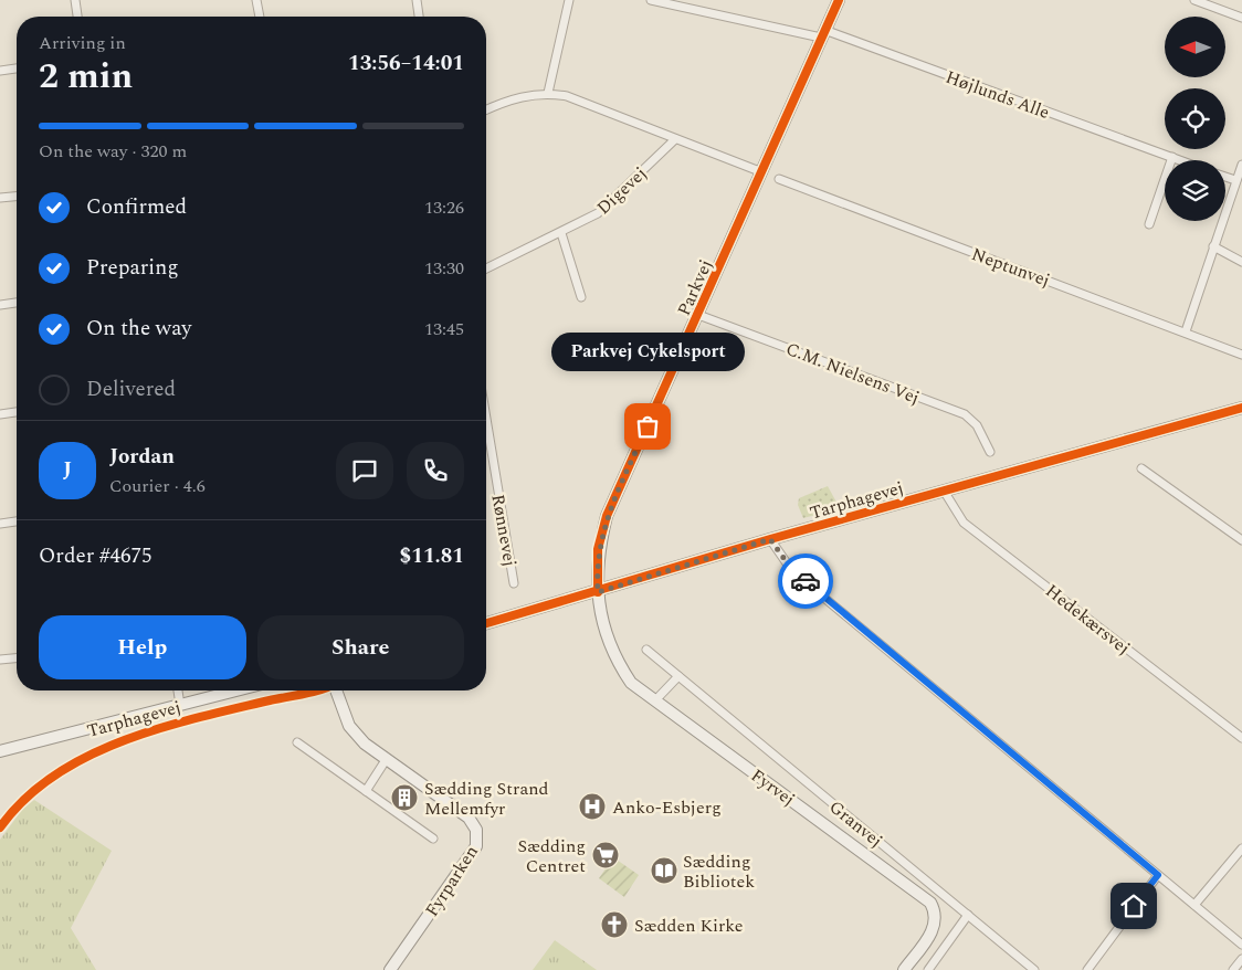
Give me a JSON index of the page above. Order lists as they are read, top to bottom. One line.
{"streets":{"street":["Højlunds Alle","Digevej","Neptunvej","Parkvej","C.M. Nielsens Vej","Tarphagevej","Rønnevej","Hedekærsvej","Fyrvej","Granvej","Fyrparken"]},"crossings":[["Højlunds Alle","Parkvej"],["Parkvej","C.M. Nielsens Vej"],["Parkvej","Tarphagevej"],["Parkvej","Fyrvej"],["Tarphagevej","Hedekærsvej"],["Tarphagevej","Fyrvej"]],"places":{"other":["Parkvej Cykelsport"],"building":["Sædding Strand Mellemfyr"],"hospital":["Anko-Esbjerg"],"supermarket":["Sædding Centret"],"library":["Sædding Bibliotek"],"church":["Sædden Kirke"]},"north":"left","page":{"heading":["2 min","Arriving in","13:56–14:01"],"panel":["Jordan","Courier · 4.6","Order #4675","$11.81"],"bar":"On the way · 320 m","list":[["Confirmed","13:26"],["Preparing","13:30"],["On the way","13:45"],"Delivered"],"bubble":"Parkvej Cykelsport","round":"J","buttons":["Help","Share"]}}
